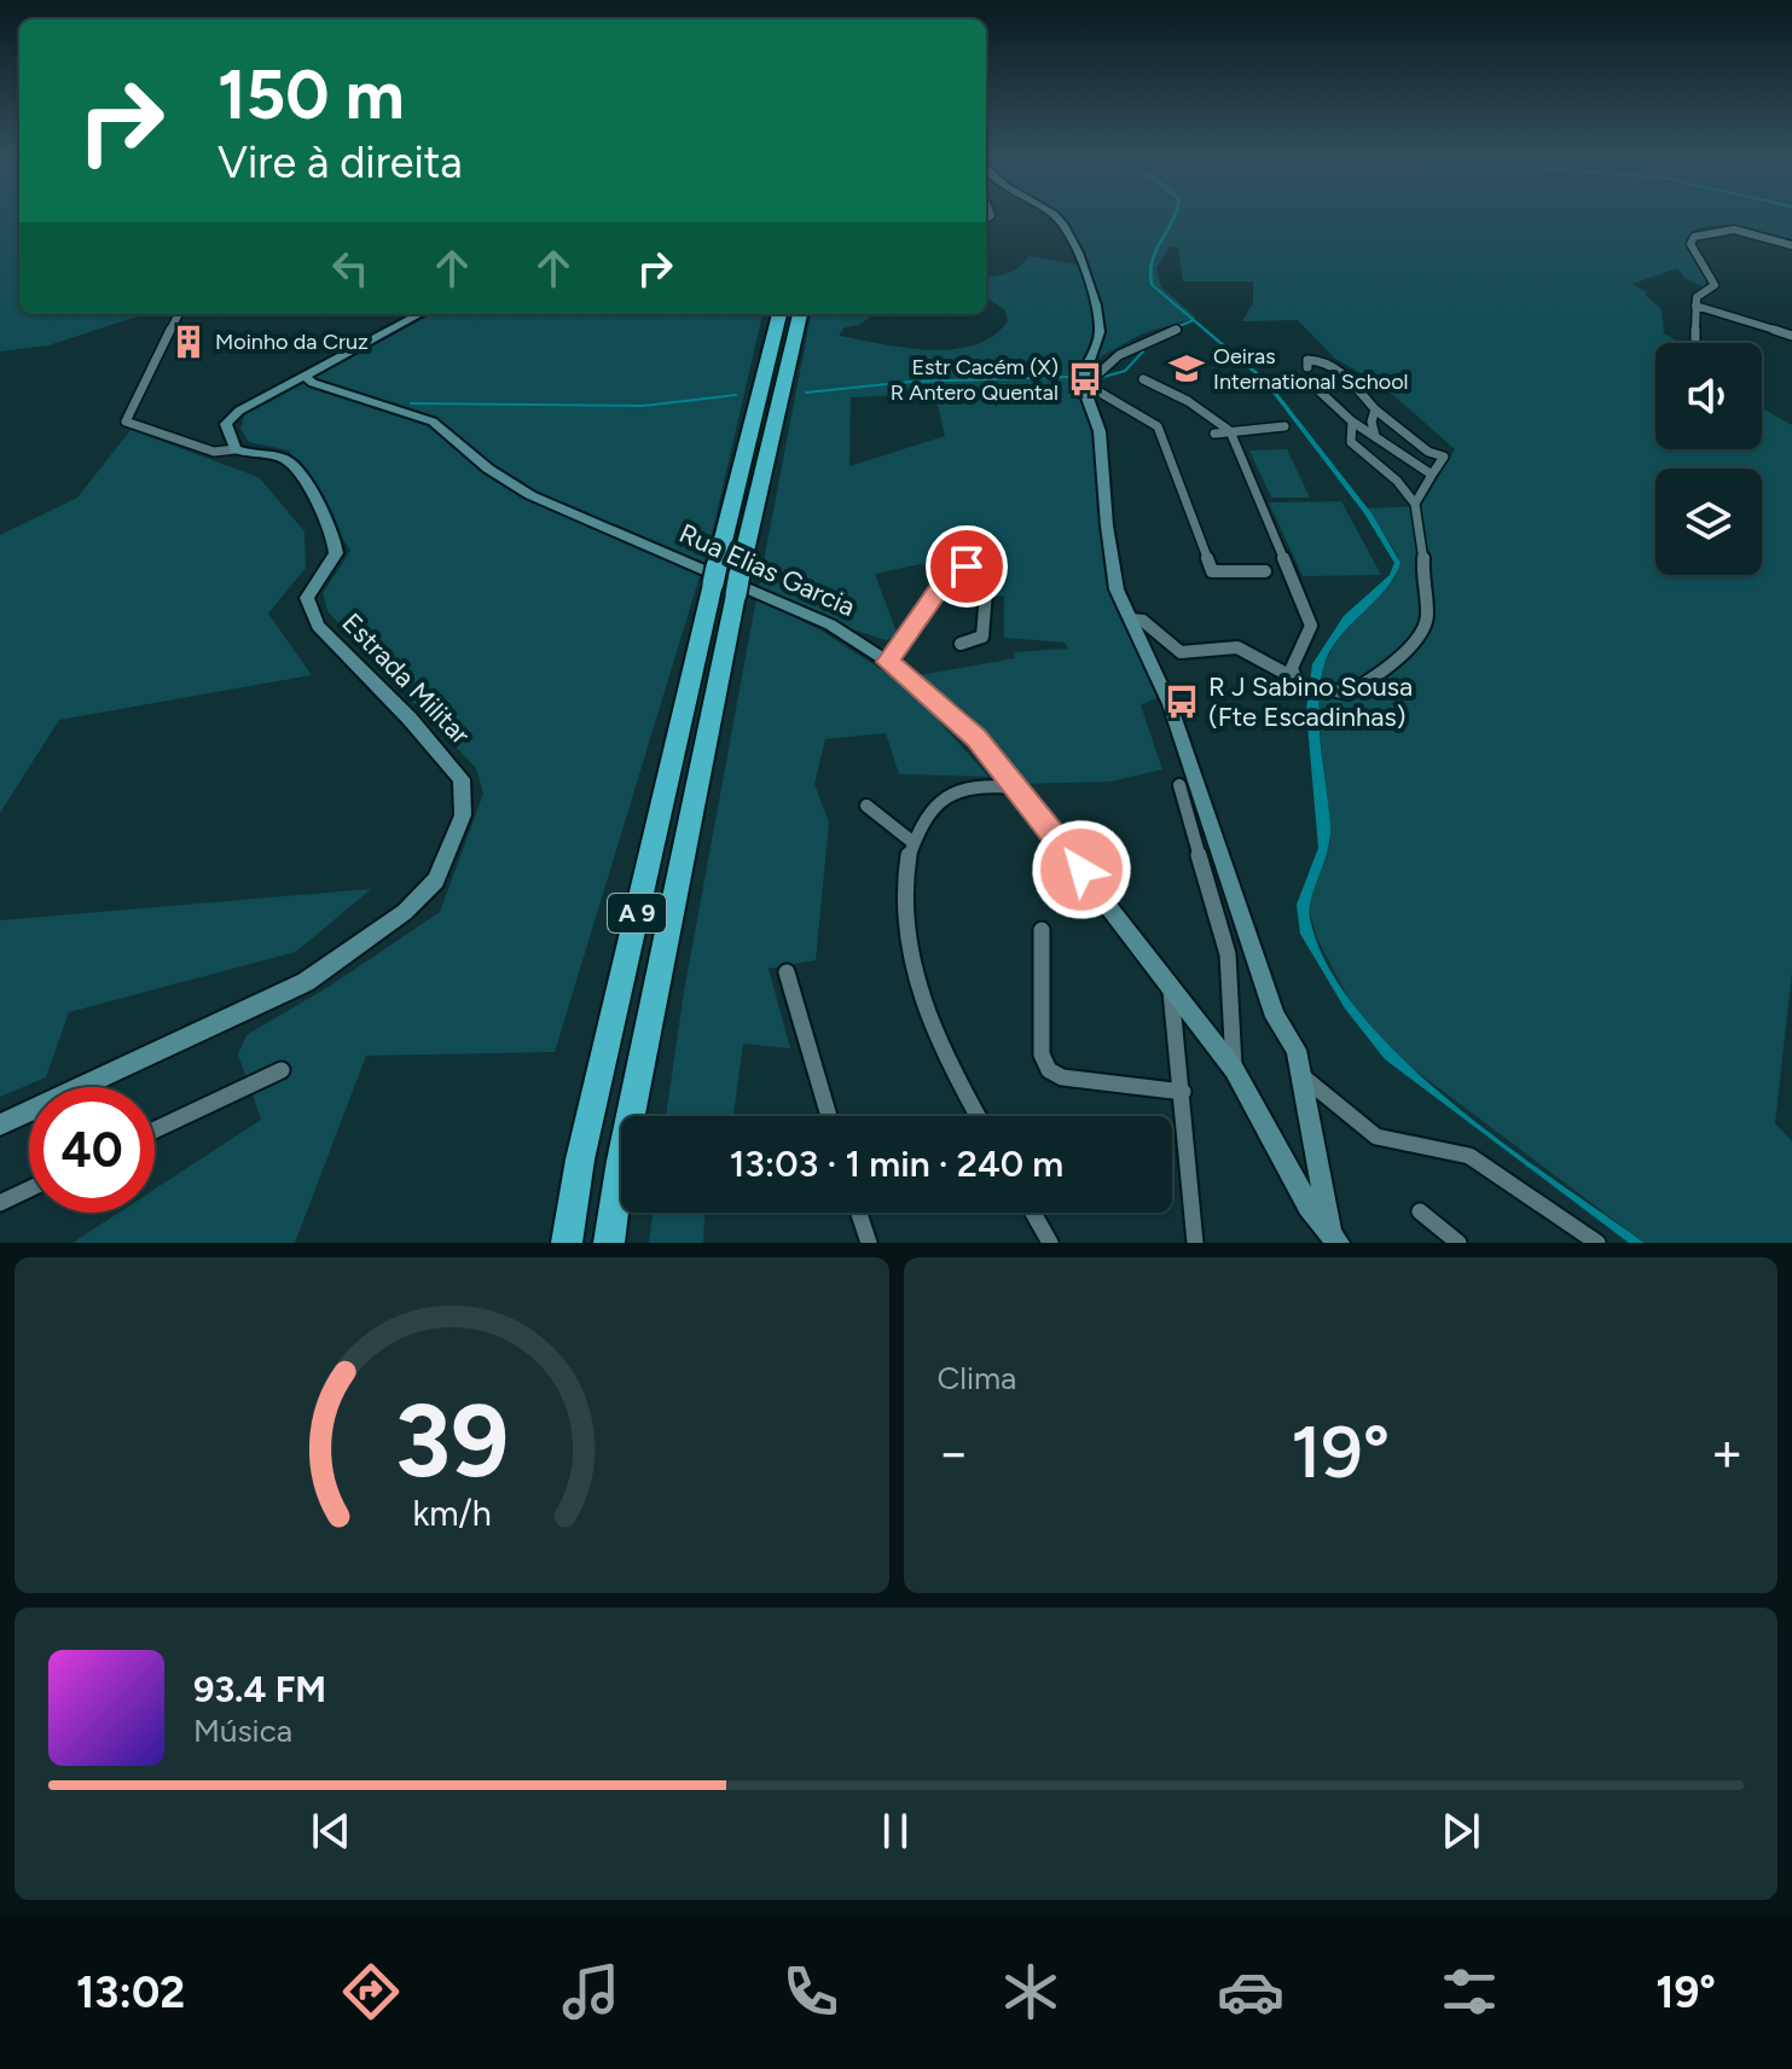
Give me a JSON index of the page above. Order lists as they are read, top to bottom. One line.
{"streets":{"highway":["A 9"],"street":["Rua Elias Garcia","Estrada Militar"]},"places":{"building":["Moinho da Cruz"],"school or university":["Oeiras International School"],"bus stop":["Estr Cacém (X) R Antero Quental","R J Sabino Sousa (Fte Escadinhas)"]},"page":{"turn":["150 m","Vire à direita"],"limit":"40","trip":"13:03 · 1 min · 240 m","tile":"Clima","heat":["−","19°","+"],"song":["93.4 FM","Música"],"tabs":["13:02","19°"],"gauge":["39","km/h"]}}
